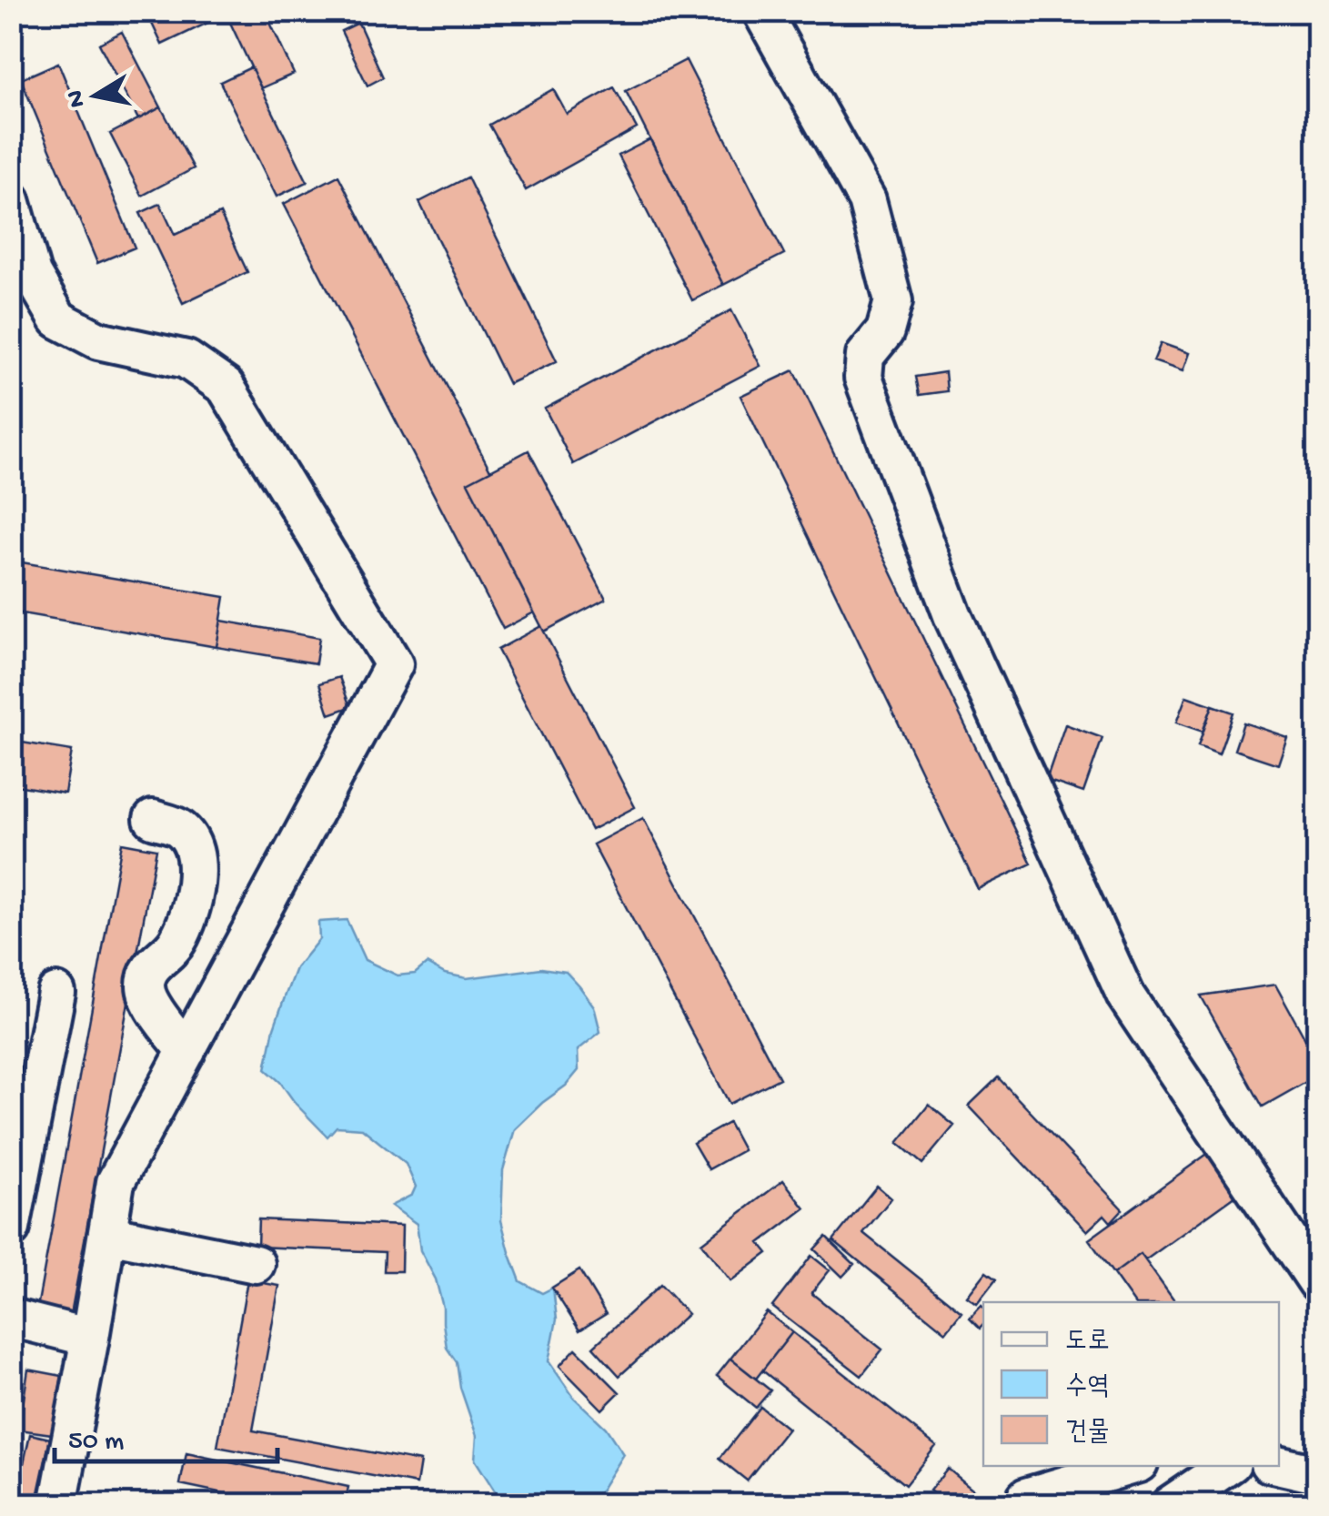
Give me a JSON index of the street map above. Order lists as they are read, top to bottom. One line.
{"legend":["도로","수역","건물"],"scale_bar":"50 m","north":"left"}
